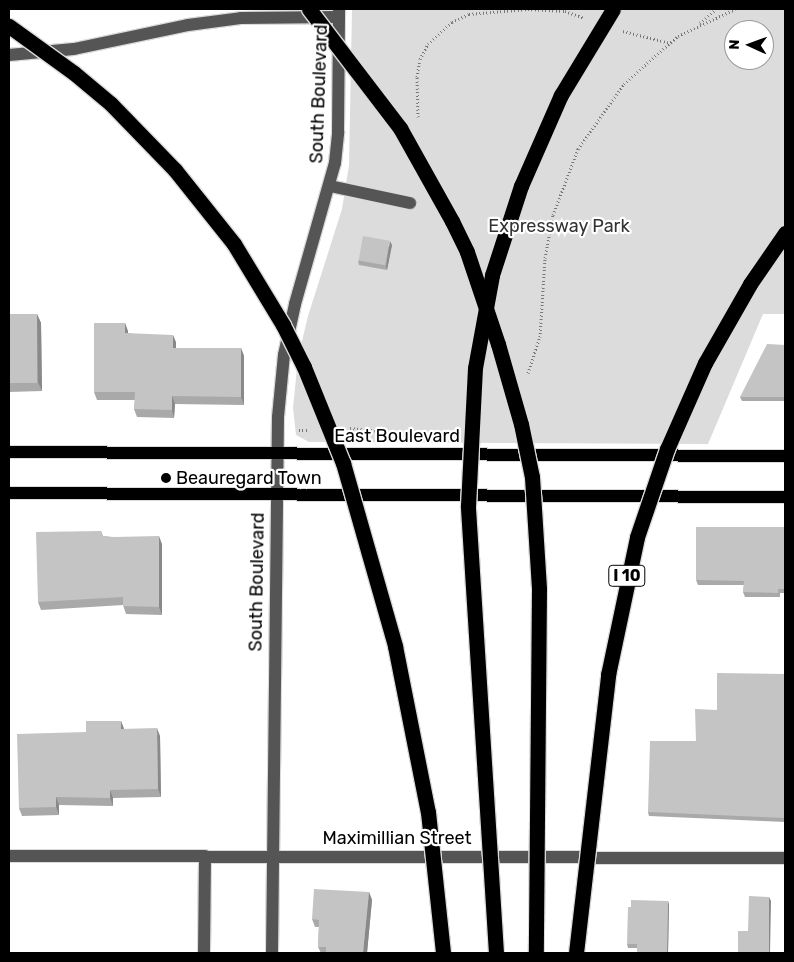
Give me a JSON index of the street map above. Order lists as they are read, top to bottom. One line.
{"streets":{"highway":["I 10"],"main road":["East Boulevard"],"street":["South Boulevard","Maximillian Street"]},"crossings":[["South Boulevard","East Boulevard"],["South Boulevard","Maximillian Street"]],"parks":["Expressway Park"],"places":["Beauregard Town"],"north":"left"}
